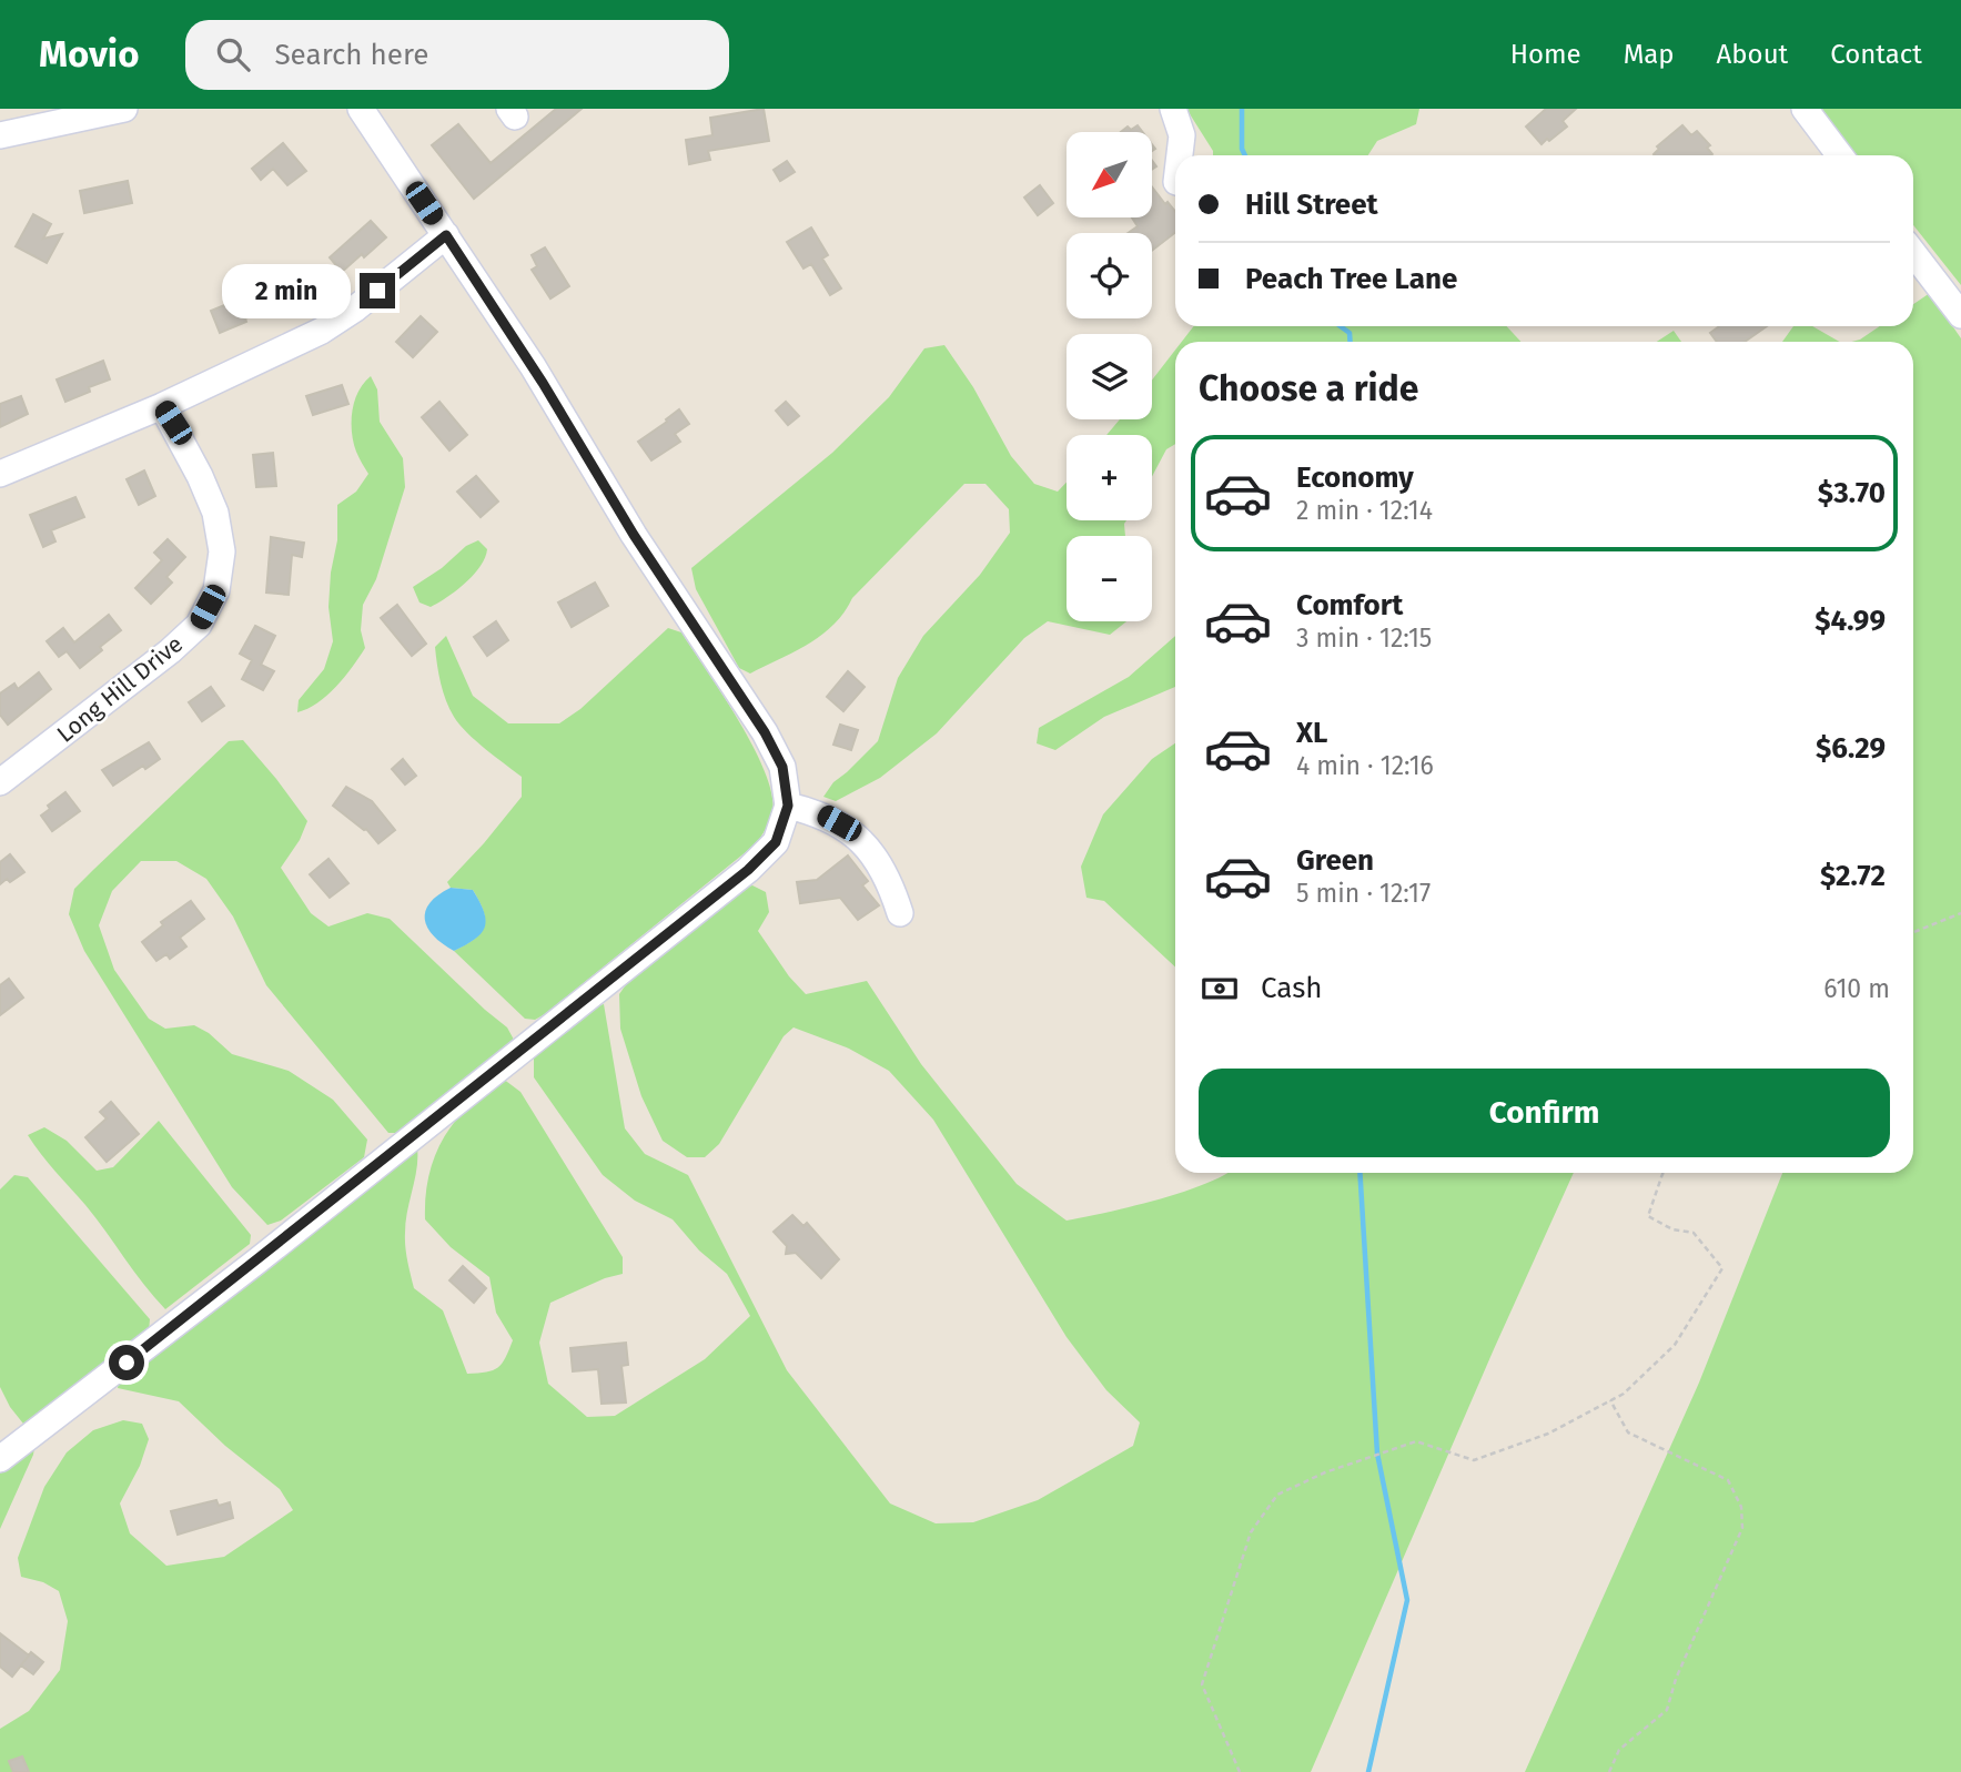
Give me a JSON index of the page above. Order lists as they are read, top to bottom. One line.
{"streets":{"street":["Long Hill Drive"]},"north":"bottom left","page":{"header":"Movio","search":"Search here","nav":["Home","Map","About","Contact"],"map_buttons":["+","−"],"banner":["Hill Street","Peach Tree Lane"],"bubble":"2 min","heading":"Choose a ride","list":[{"name":"Economy","note":"2 min · 12:14","value":"$3.70"},{"name":"Comfort","note":"3 min · 12:15","value":"$4.99"},{"name":"XL","note":"4 min · 12:16","value":"$6.29"},{"name":"Green","note":"5 min · 12:17","value":"$2.72"}],"pay":["Cash","610 m"],"buttons":"Confirm"}}
